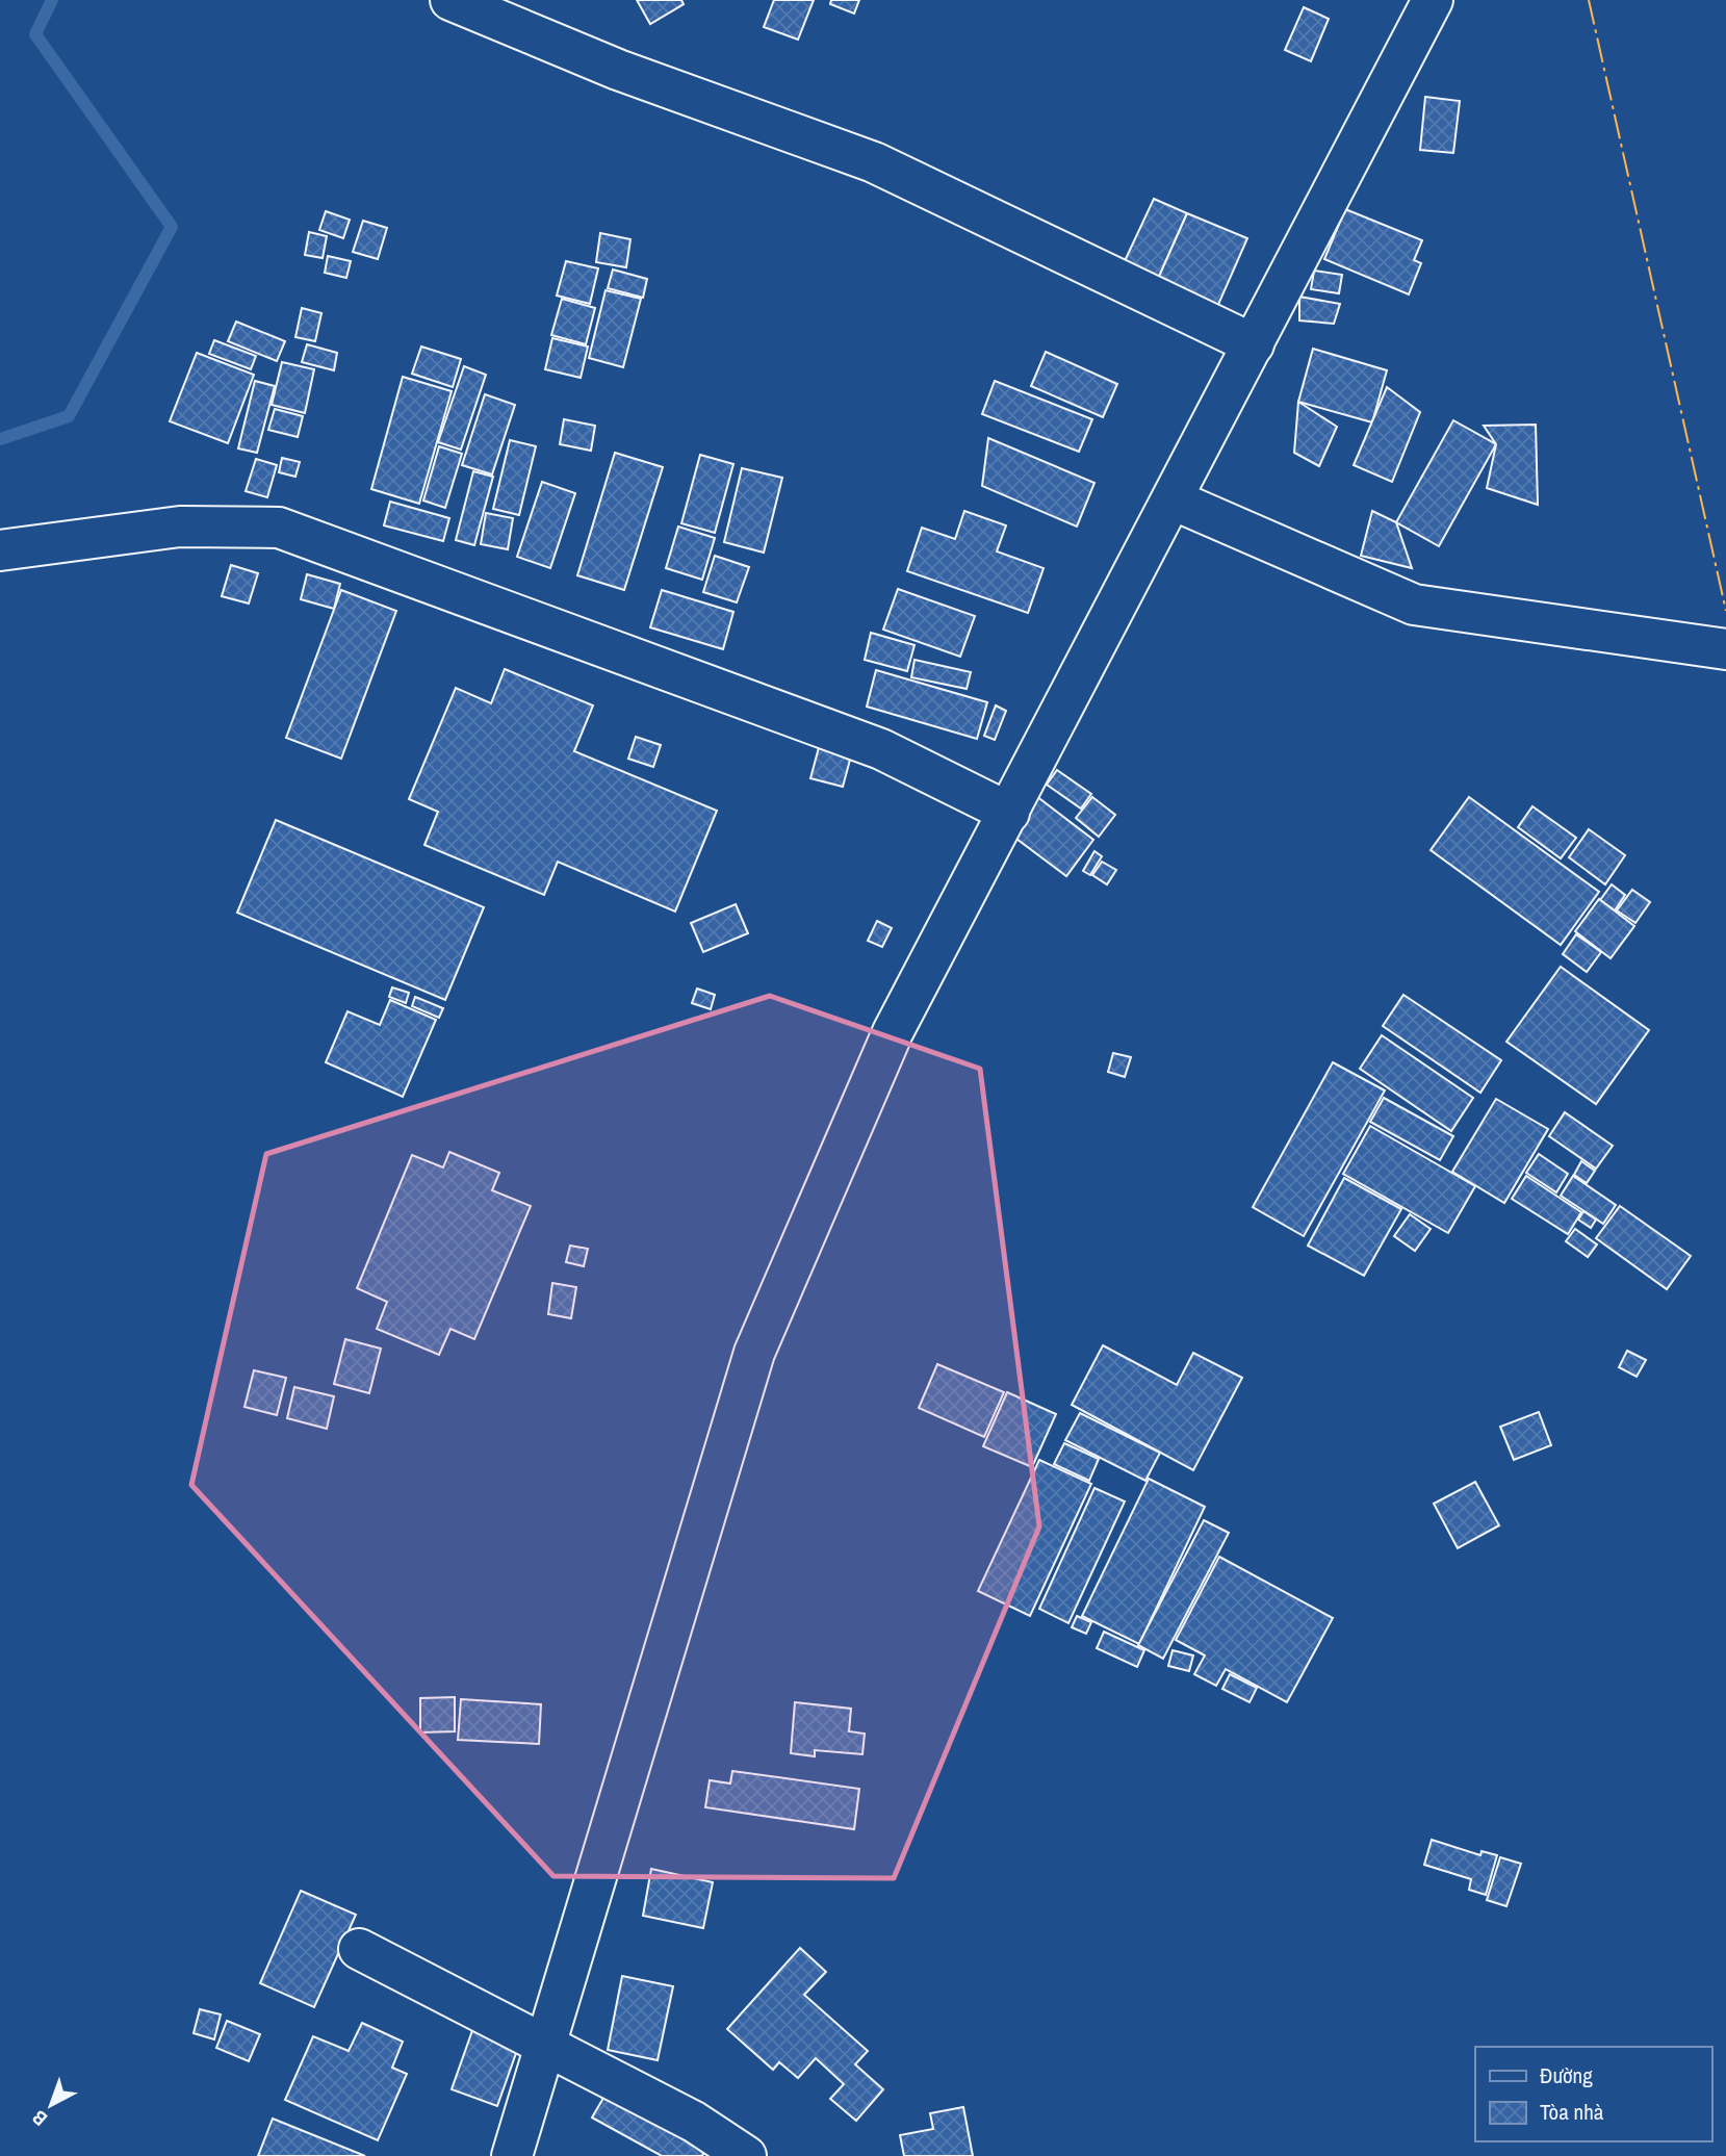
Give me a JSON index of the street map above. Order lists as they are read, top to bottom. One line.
{"legend":["Đường","Tòa nhà"],"north":"bottom left"}
